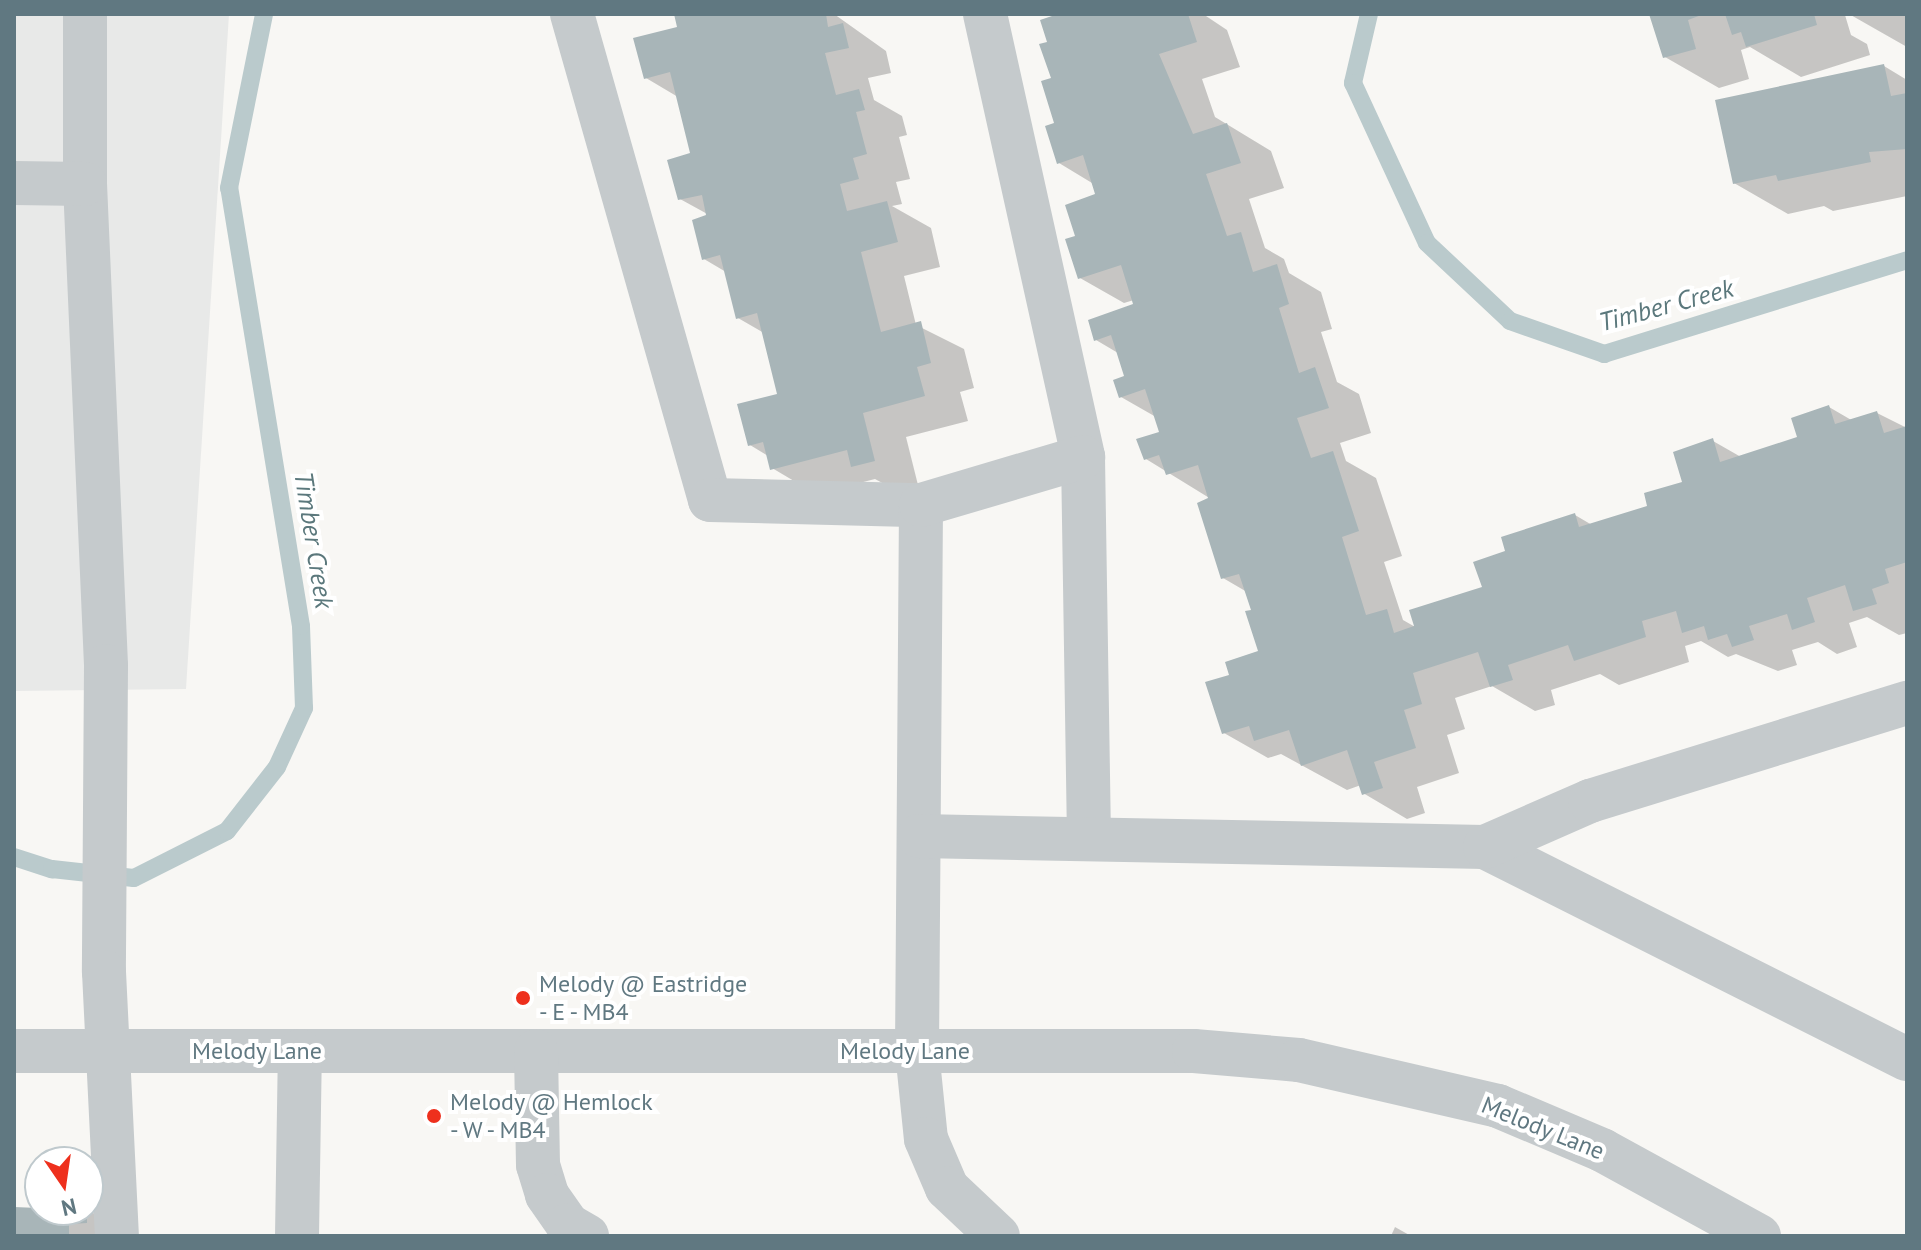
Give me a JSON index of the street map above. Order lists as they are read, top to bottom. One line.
{"streets":{"street":["Melody Lane"]},"water":["Timber Creek"],"places":["Melody @ Eastridge - E - MB4","Melody @ Hemlock - W - MB4"],"north":"bottom"}
